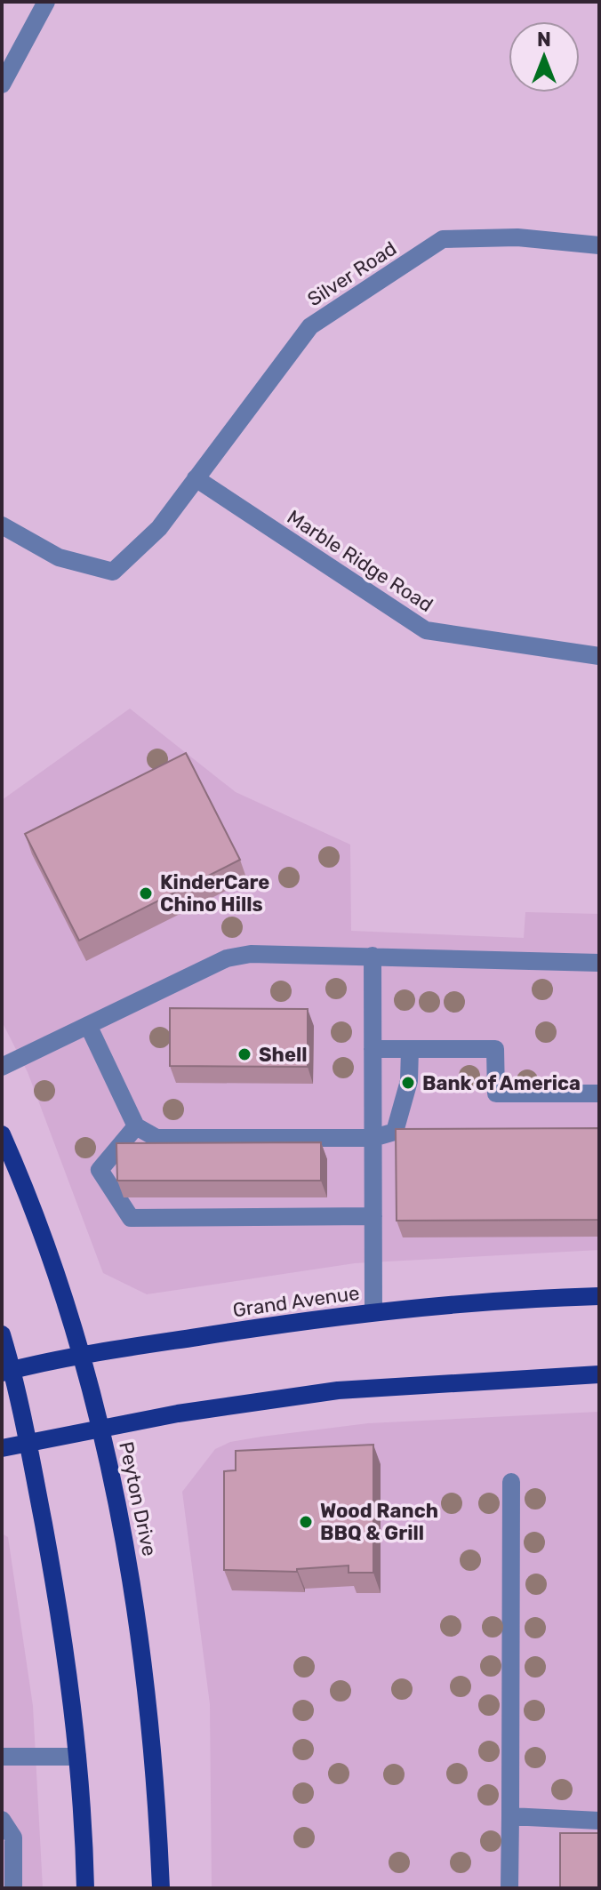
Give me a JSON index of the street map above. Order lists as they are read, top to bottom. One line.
{"streets":{"main road":["Grand Avenue","Peyton Drive"],"street":["Silver Road","Marble Ridge Road"]},"crossings":[["Silver Road","Marble Ridge Road"],["Grand Avenue","Peyton Drive"]],"places":["KinderCare Chino Hills","Shell","Bank of America","Wood Ranch BBQ & Grill"],"north":"top"}
